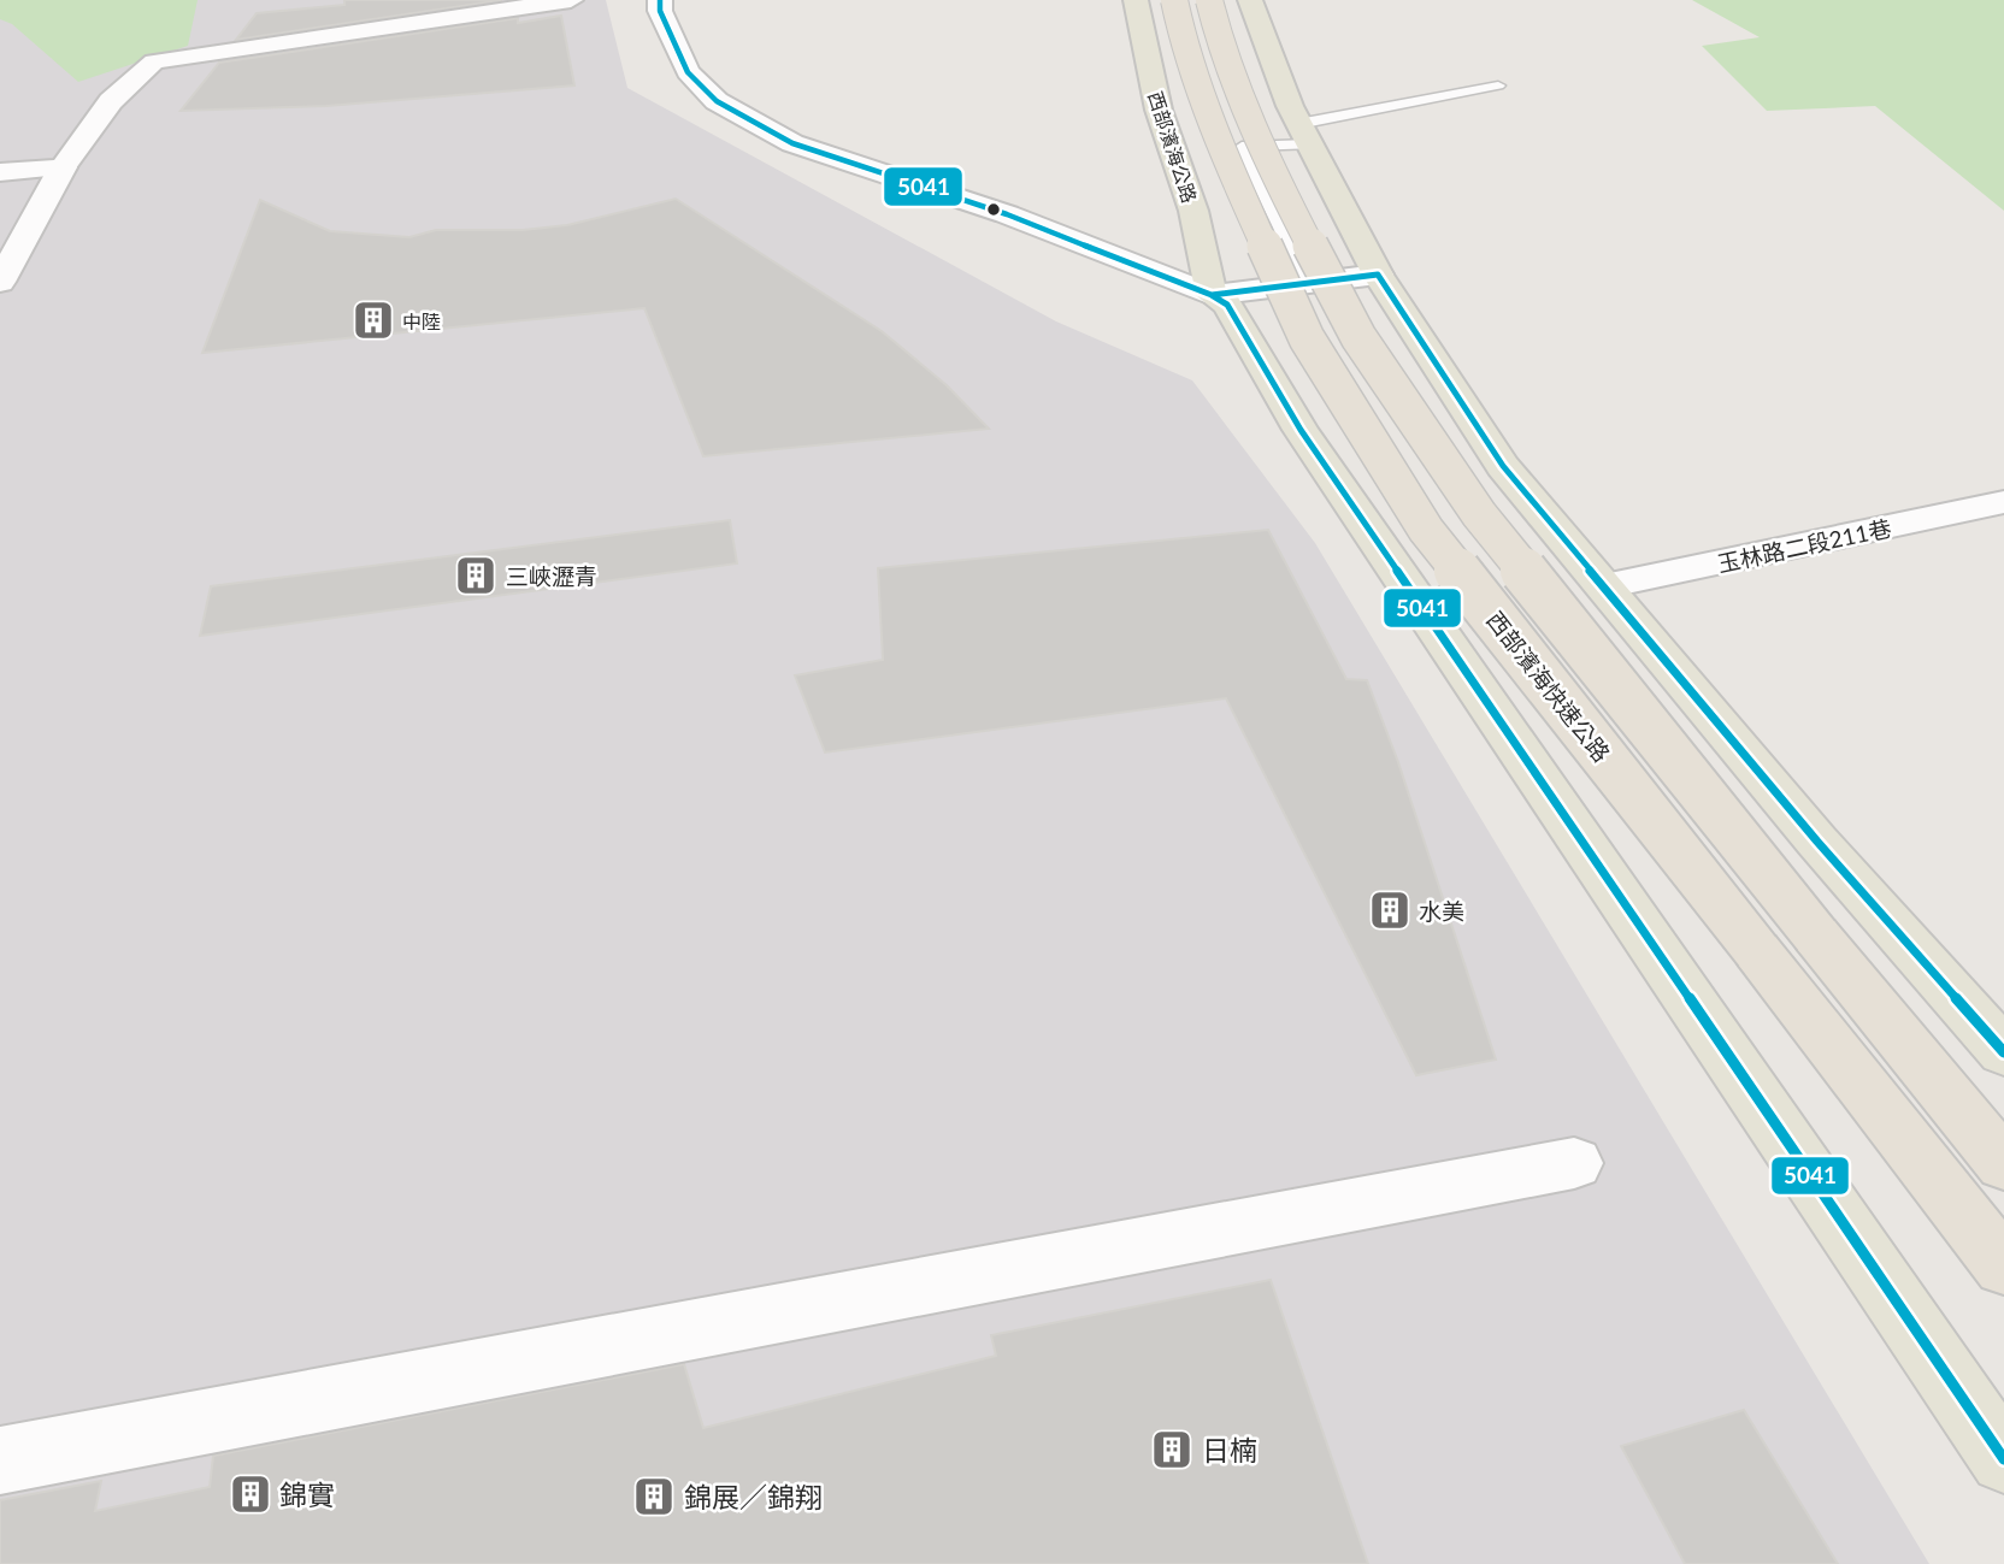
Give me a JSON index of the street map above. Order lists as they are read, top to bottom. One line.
{"streets":{"highway":["西部濱海快速公路"],"main road":["西部濱海公路"],"street":["玉林路二段211巷"]},"places":{"building":["中陸","三峽瀝青","水美","日楠","錦實","錦展／錦翔"]},"lines":["transit line 5041"]}
